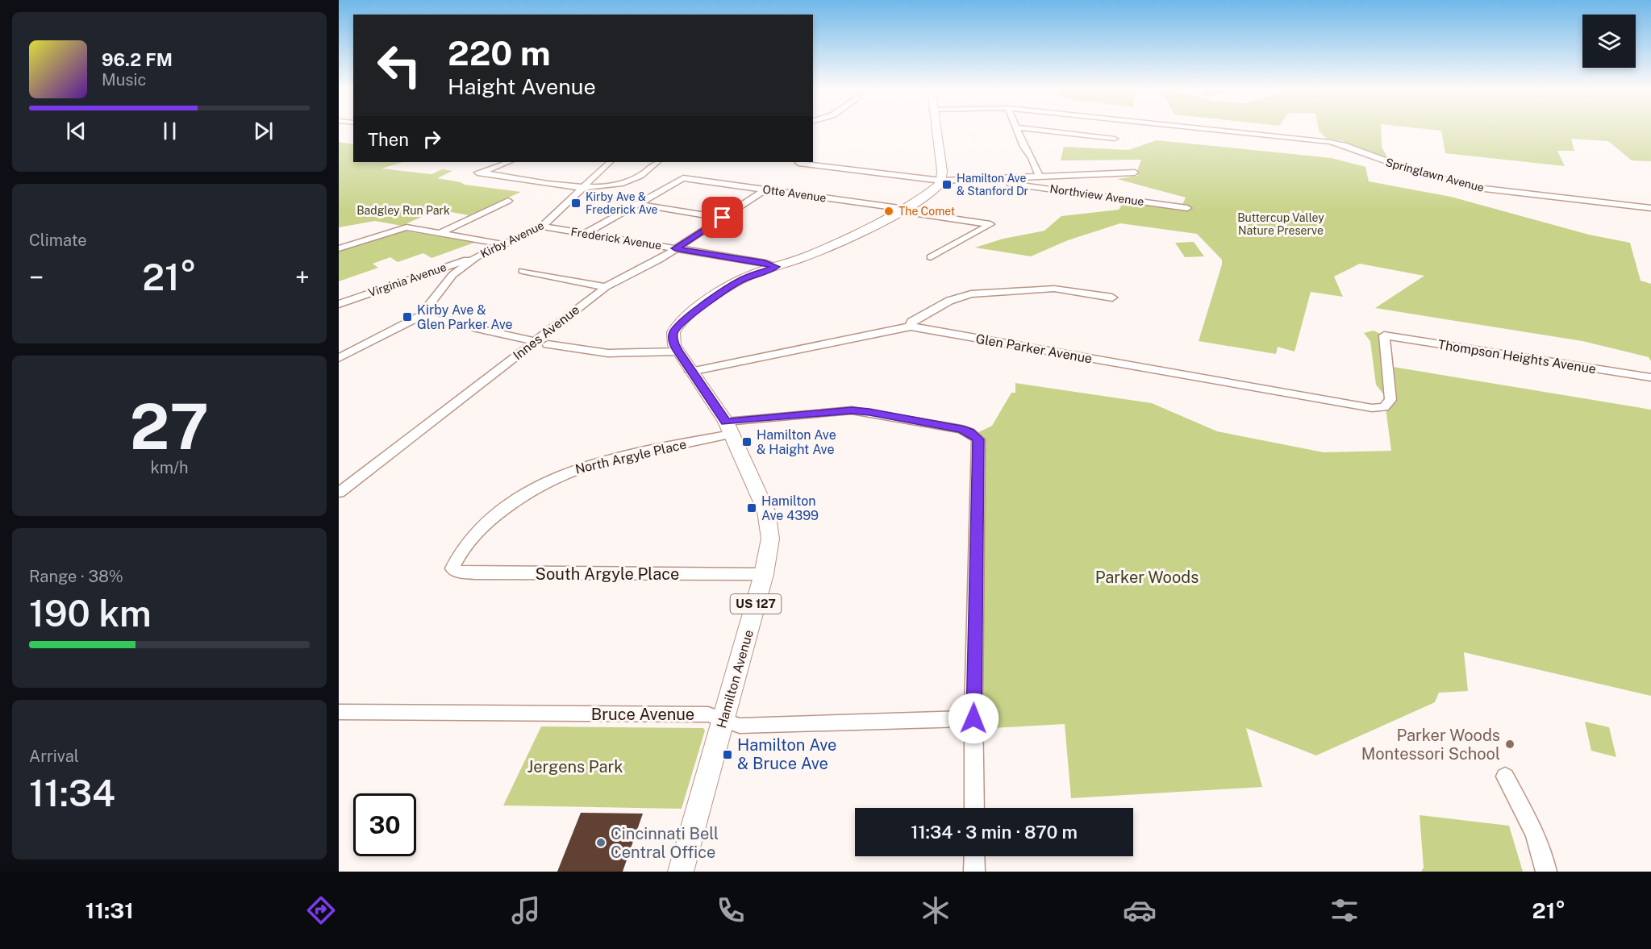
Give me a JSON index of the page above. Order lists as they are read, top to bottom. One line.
{"streets":{"main road":["US 127","Hamilton Avenue"],"street":["Springlawn Avenue","Otte Avenue","Northview Avenue","Frederick Avenue","Kirby Avenue","Virginia Avenue","Innes Avenue","Glen Parker Avenue","Thompson Heights Avenue","North Argyle Place","South Argyle Place","Bruce Avenue"]},"crossings":[["Otte Avenue","Innes Avenue"],["Otte Avenue","Hamilton Avenue"],["Frederick Avenue","Kirby Avenue"],["Frederick Avenue","Innes Avenue"],["Frederick Avenue","Hamilton Avenue"],["Kirby Avenue","Virginia Avenue"],["Glen Parker Avenue","Thompson Heights Avenue"],["Glen Parker Avenue","Hamilton Avenue"],["North Argyle Place","South Argyle Place"],["North Argyle Place","Hamilton Avenue"],["North Argyle Place","Bruce Avenue"],["South Argyle Place","Hamilton Avenue"],["Hamilton Avenue","Bruce Avenue"]],"parks":["Badgley Run Park","Buttercup Valley Nature Preserve","Parker Woods","Jergens Park"],"places":{"transit":["Hamilton Ave & Stanford Dr","Kirby Ave & Frederick Ave","Kirby Ave & Glen Parker Ave","Hamilton Ave & Haight Ave","Hamilton Ave 4399","Hamilton Ave & Bruce Ave"],"other":["The Comet","Parker Woods Montessori School","Cincinnati Bell Central Office"]},"page":{"turn":["220 m","Haight Avenue"],"song":["96.2 FM","Music"],"then":"Then","tile":["Climate",["27","km/h"],["Range · 38%","190 km"],["Arrival","11:34"]],"heat":["−","21°","+"],"limit":"30","trip":"11:34 · 3 min · 870 m","tabs":["11:31","21°"]}}
